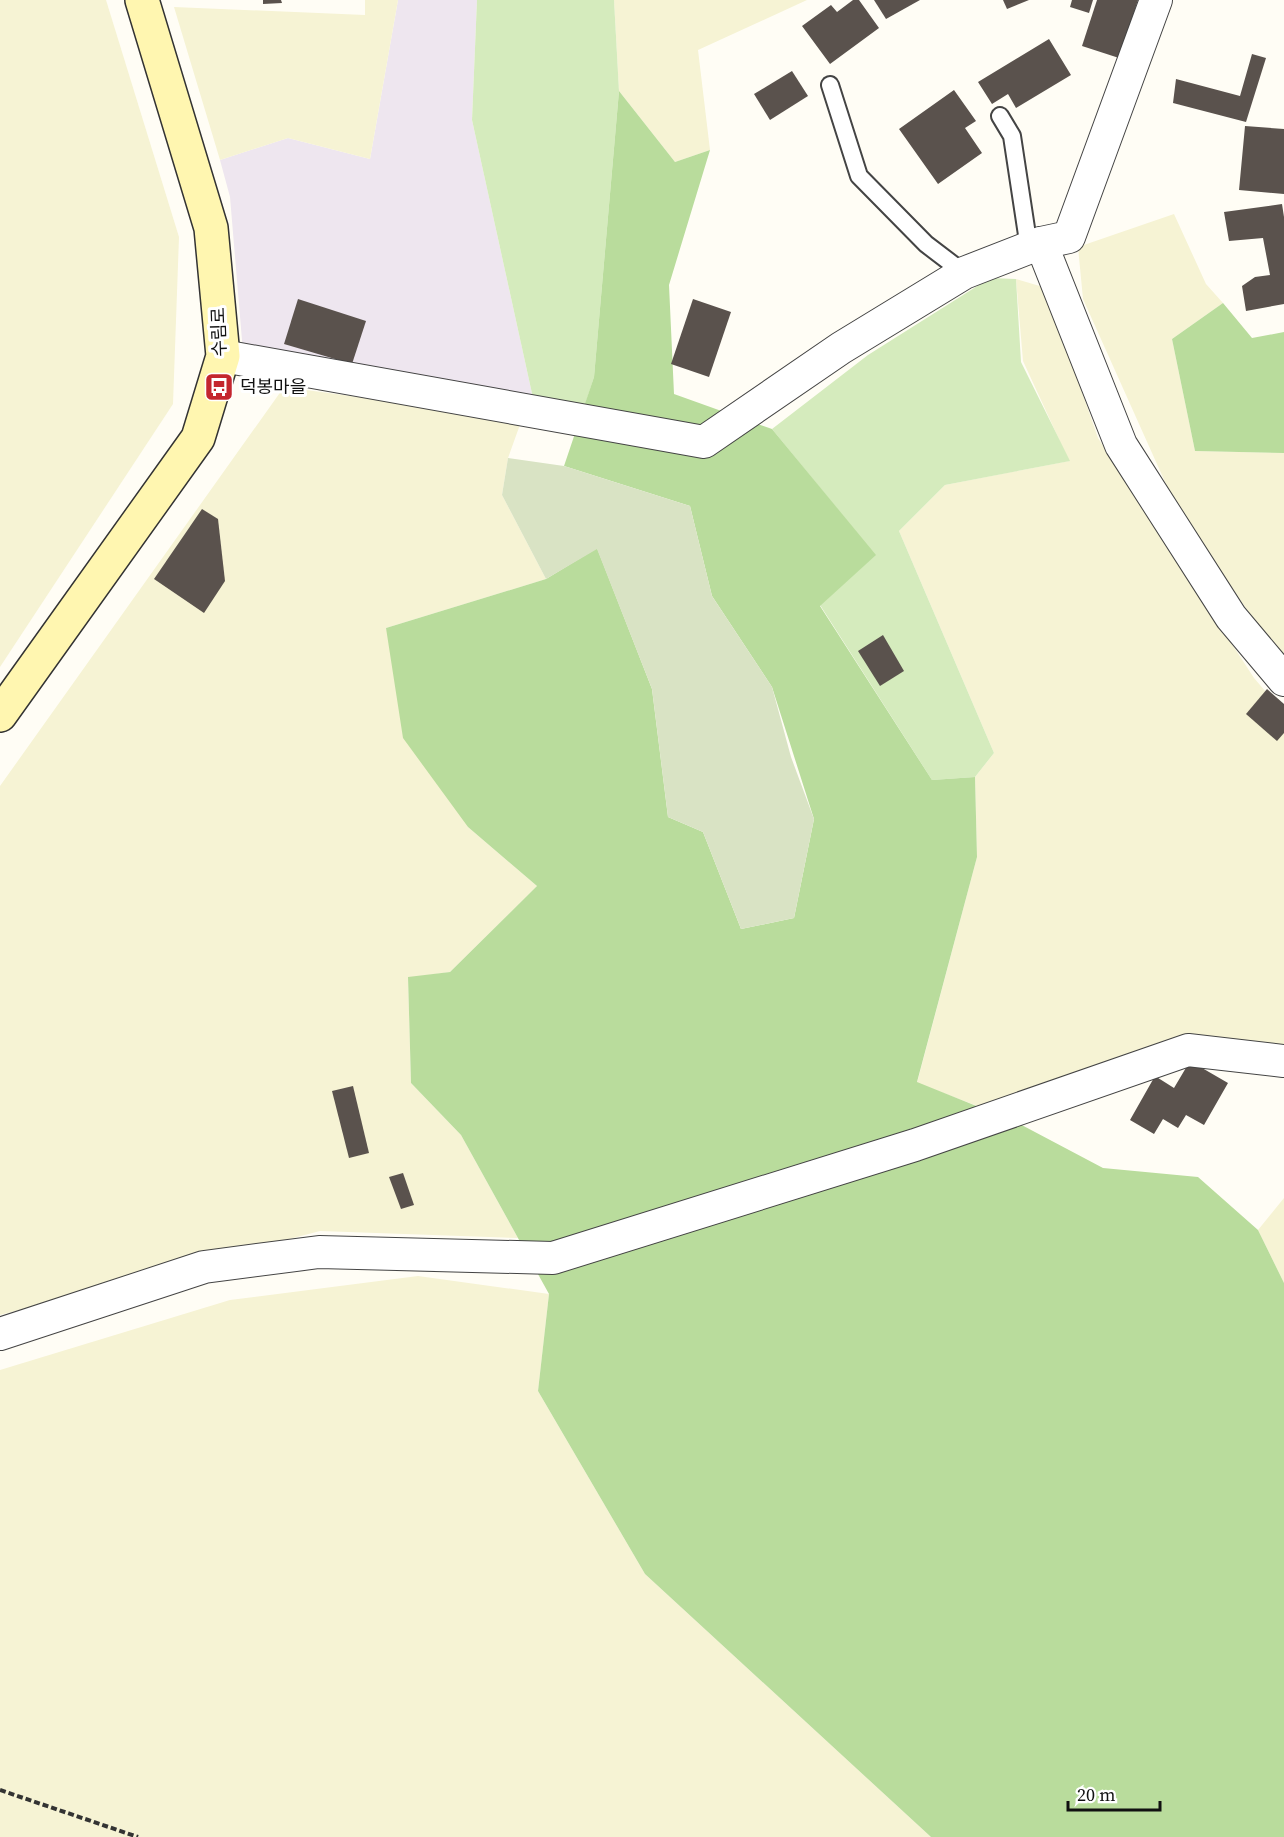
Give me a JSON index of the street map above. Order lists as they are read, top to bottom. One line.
{"streets":{"main road":["수림로"]},"places":{"bus stop":["덕봉마을"]},"scale_bar":"20 m"}
